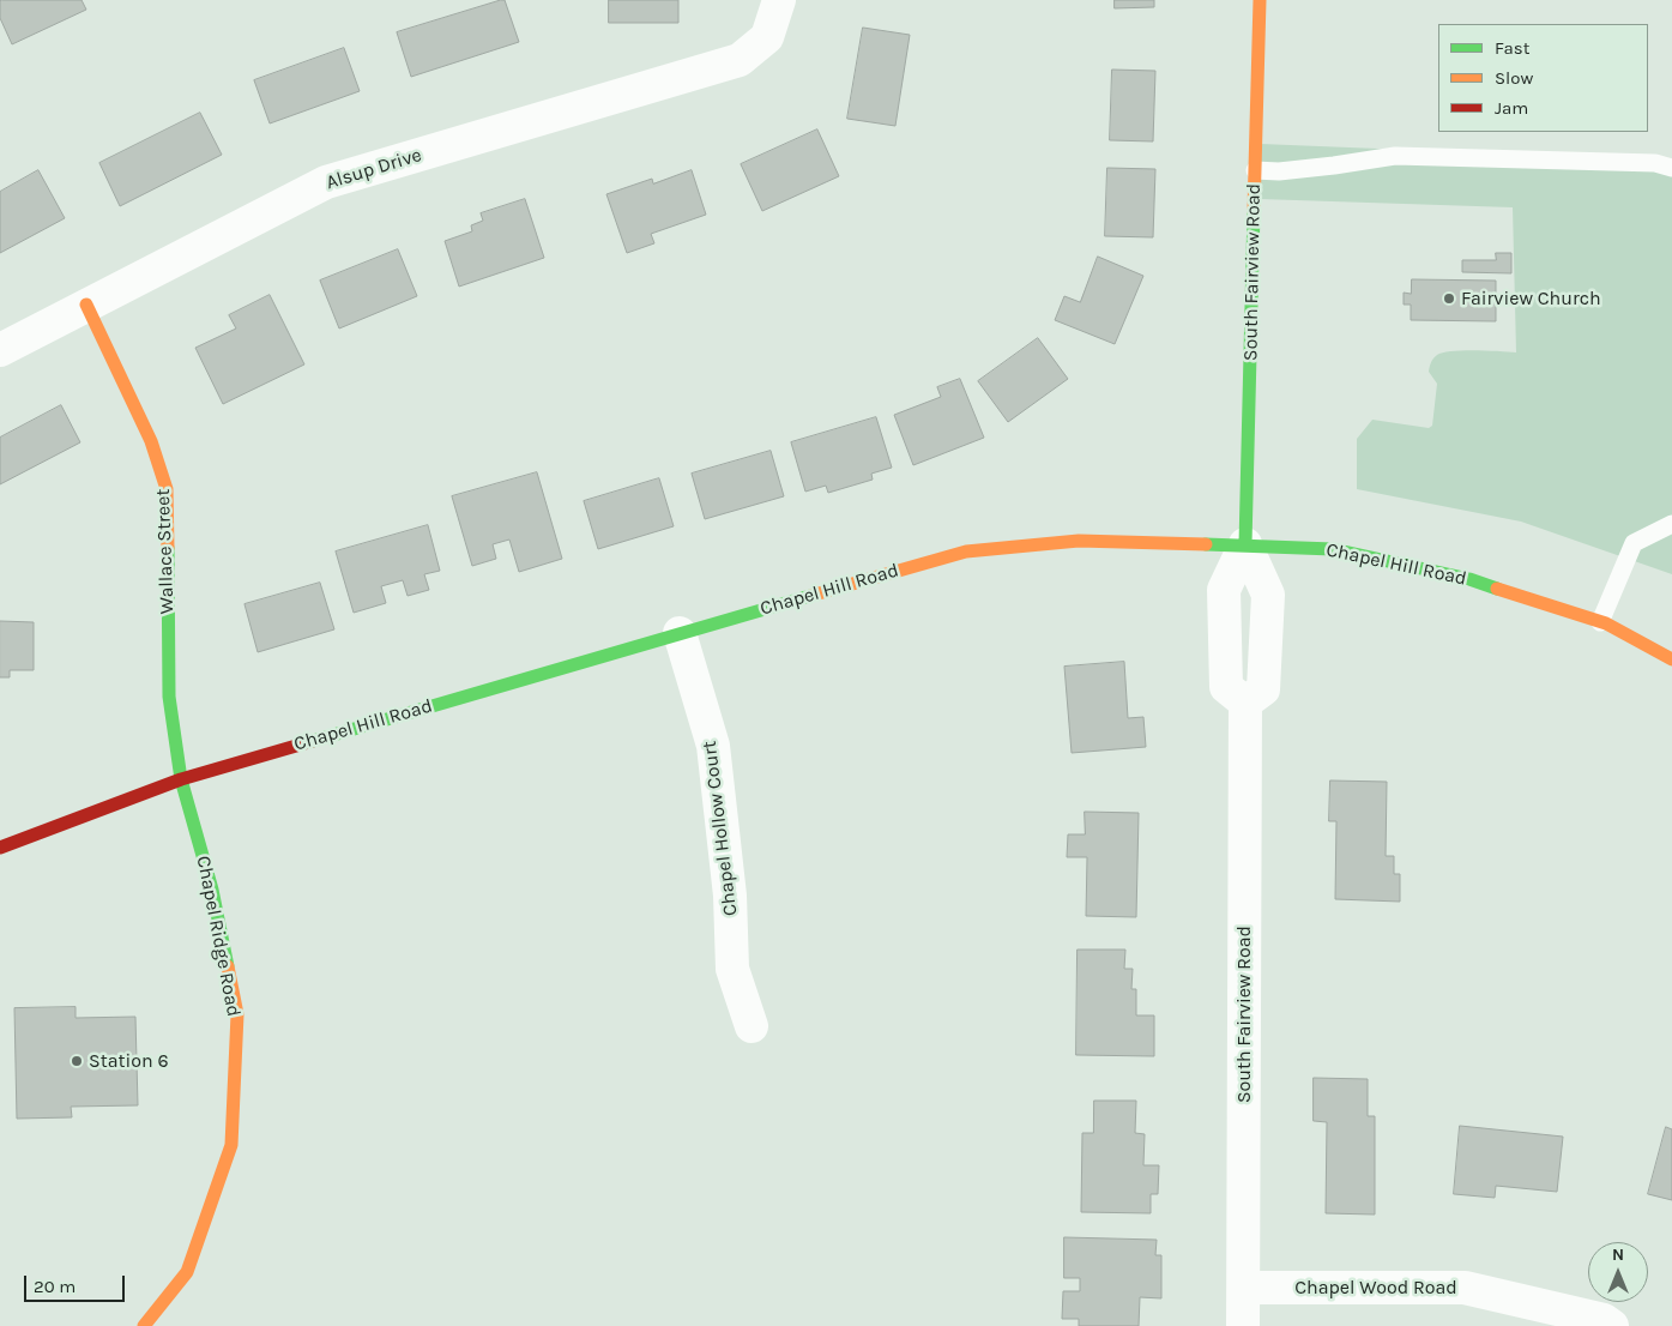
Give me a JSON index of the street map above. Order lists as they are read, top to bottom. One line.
{"streets":{"street":["Alsup Drive","South Fairview Road","Wallace Street","Chapel Hill Road","Chapel Hollow Court","Chapel Ridge Road","Chapel Wood Road"]},"crossings":[["Alsup Drive","Wallace Street"],["South Fairview Road","Chapel Hill Road"],["South Fairview Road","Chapel Wood Road"],["Wallace Street","Chapel Hill Road"],["Wallace Street","Chapel Ridge Road"],["Chapel Hill Road","Chapel Hollow Court"],["Chapel Hill Road","Chapel Ridge Road"]],"places":["Fairview Church","Station 6"],"legend":["Fast","Slow","Jam"],"scale_bar":"20 m","north":"top"}
